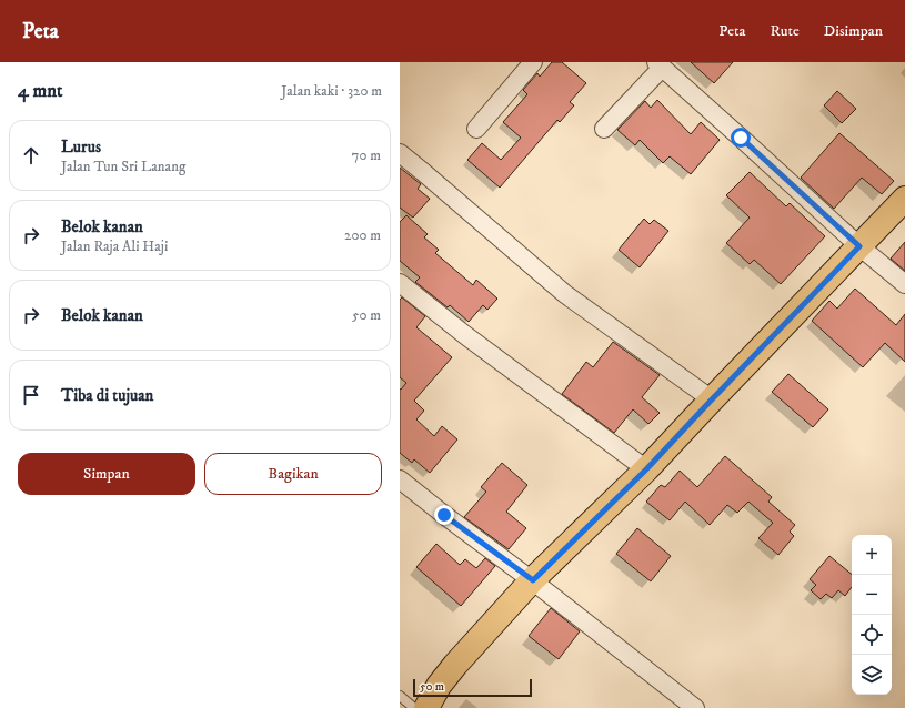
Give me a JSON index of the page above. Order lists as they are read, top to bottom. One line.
{"scale_bar":"50 m","page":{"header":"Peta","nav":["Peta","Rute","Disimpan"],"heading":["4 mnt","Jalan kaki · 320 m"],"list":[["Lurus","Jalan Tun Sri Lanang","70 m"],["Belok kanan","Jalan Raja Ali Haji","200 m"],["Belok kanan","50 m"],"Tiba di tujuan"],"buttons":["Simpan","Bagikan"],"map_buttons":["+","−"],"scale":"50 m"}}
